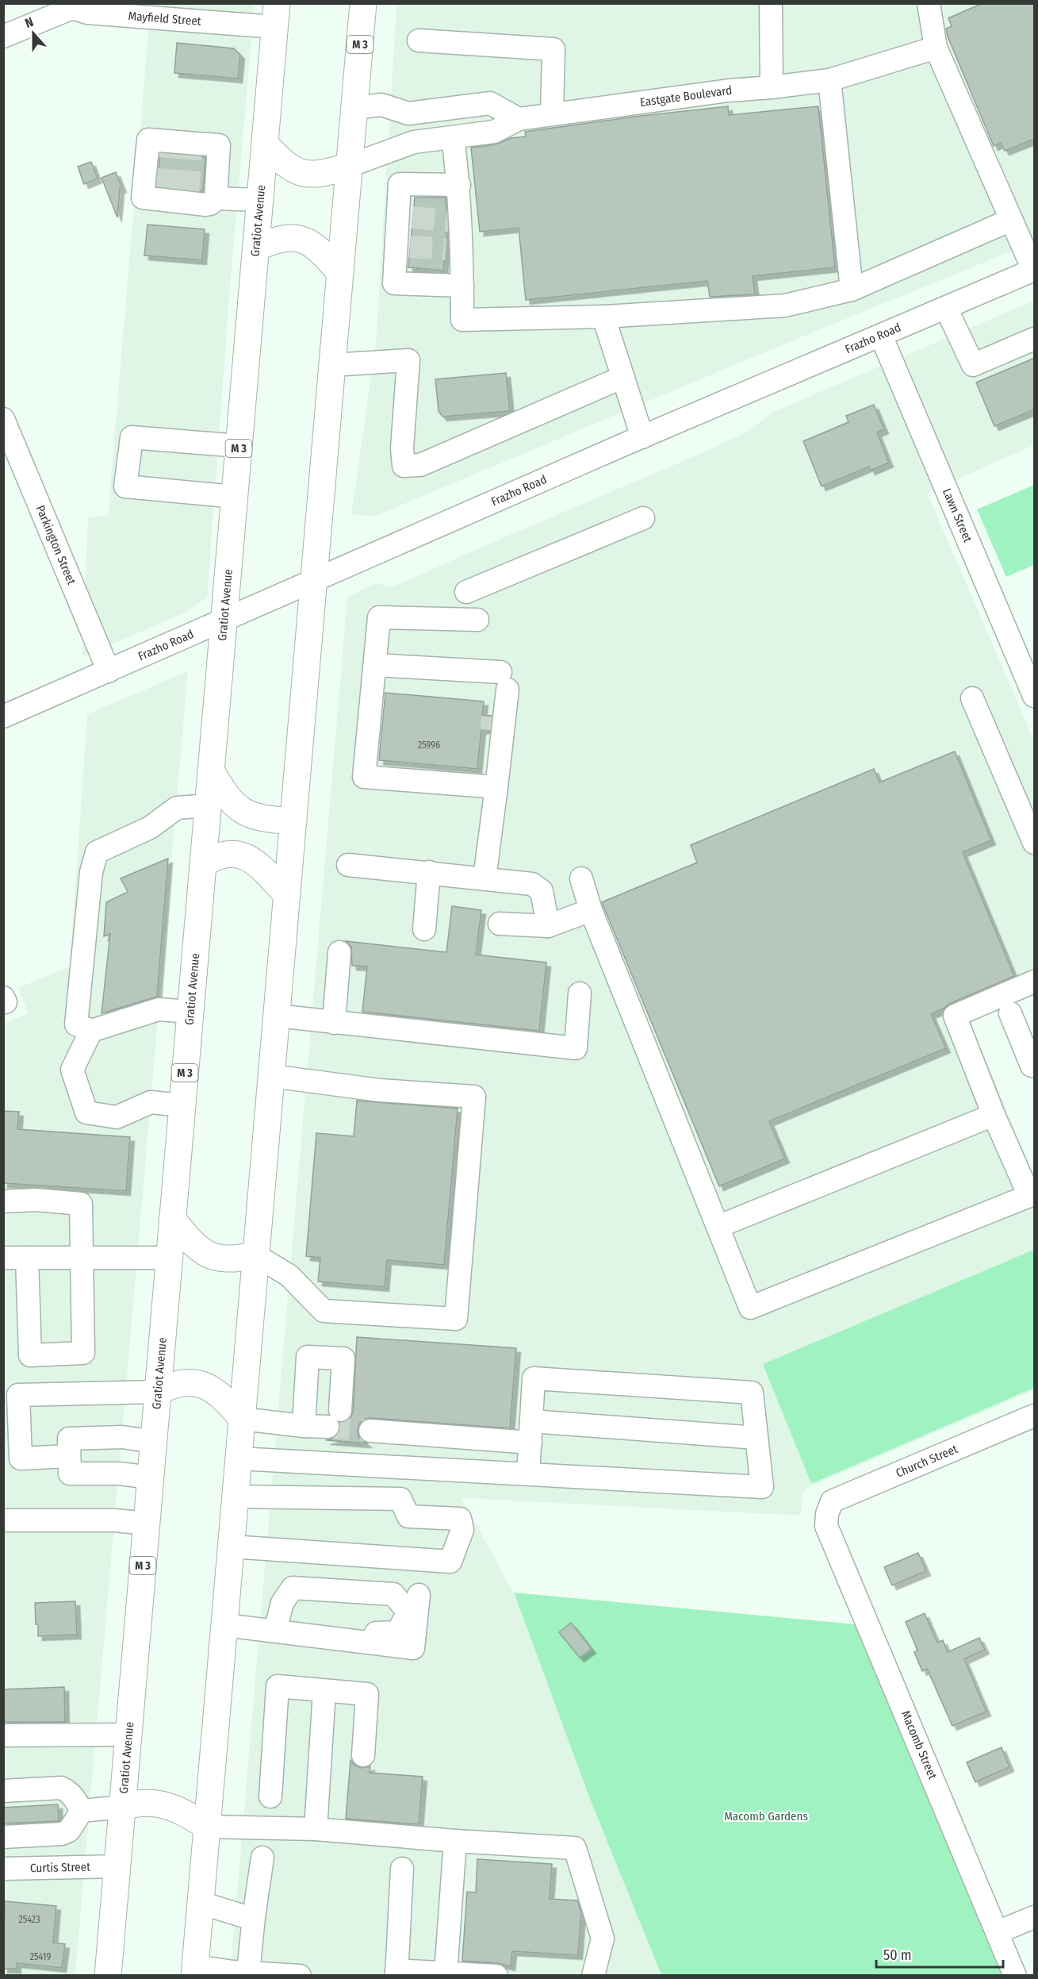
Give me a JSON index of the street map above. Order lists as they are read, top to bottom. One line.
{"streets":{"main road":["M 3","Gratiot Avenue"],"street":["Mayfield Street","Eastgate Boulevard","Frazho Road","Lawn Street","Parkington Street","Church Street","Macomb Street","Curtis Street"]},"crossings":[["Mayfield Street","Gratiot Avenue"],["M 3","Eastgate Boulevard"],["M 3","Frazho Road"],["Gratiot Avenue","Frazho Road"],["Gratiot Avenue","Curtis Street"],["Frazho Road","Lawn Street"],["Frazho Road","Parkington Street"],["Church Street","Macomb Street"]],"parks":["Macomb Gardens"],"house_numbers":["25996","25423","25419"],"scale_bar":"50 m","north":"top"}
